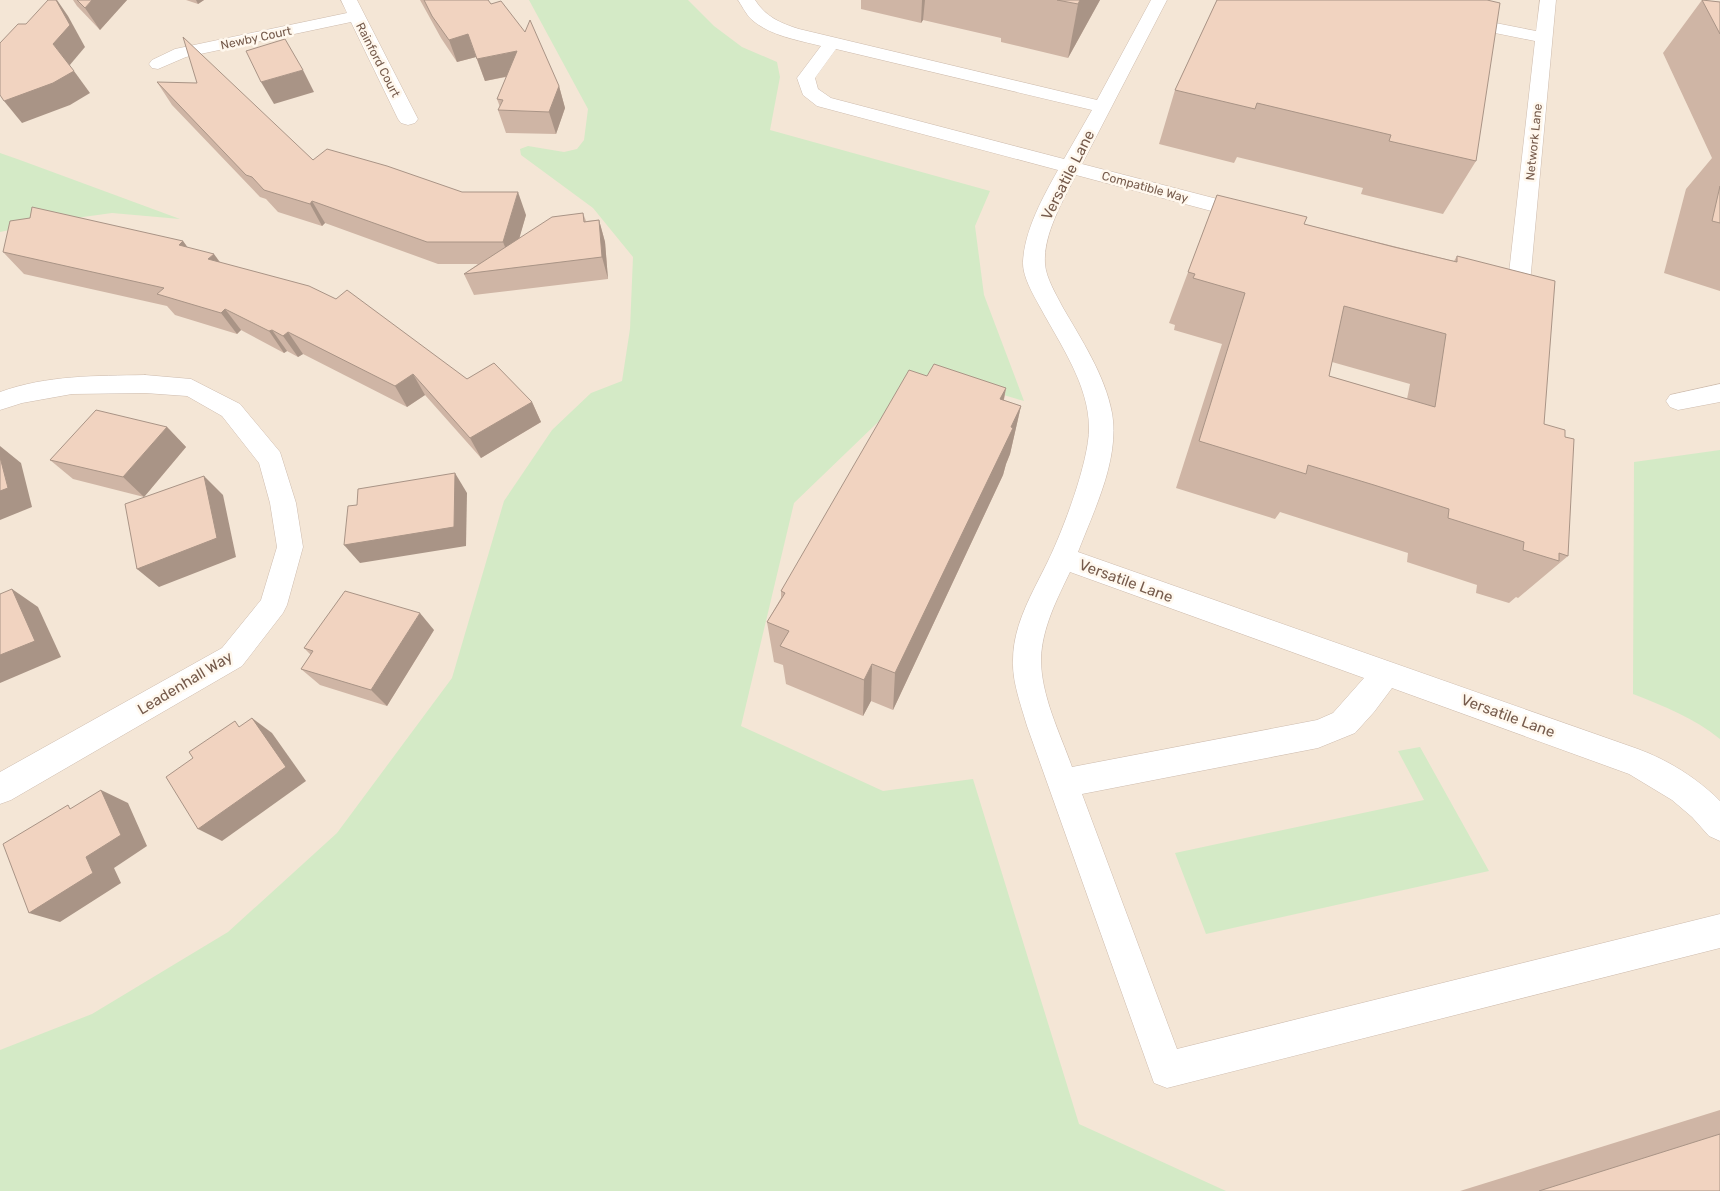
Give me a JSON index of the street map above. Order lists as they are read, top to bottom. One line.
{"streets":{"street":["Newby Court","Rainford Court","Network Lane","Versatile Lane","Compatible Way","Leadenhall Way"]},"crossings":[["Newby Court","Rainford Court"],["Versatile Lane","Compatible Way"]]}
